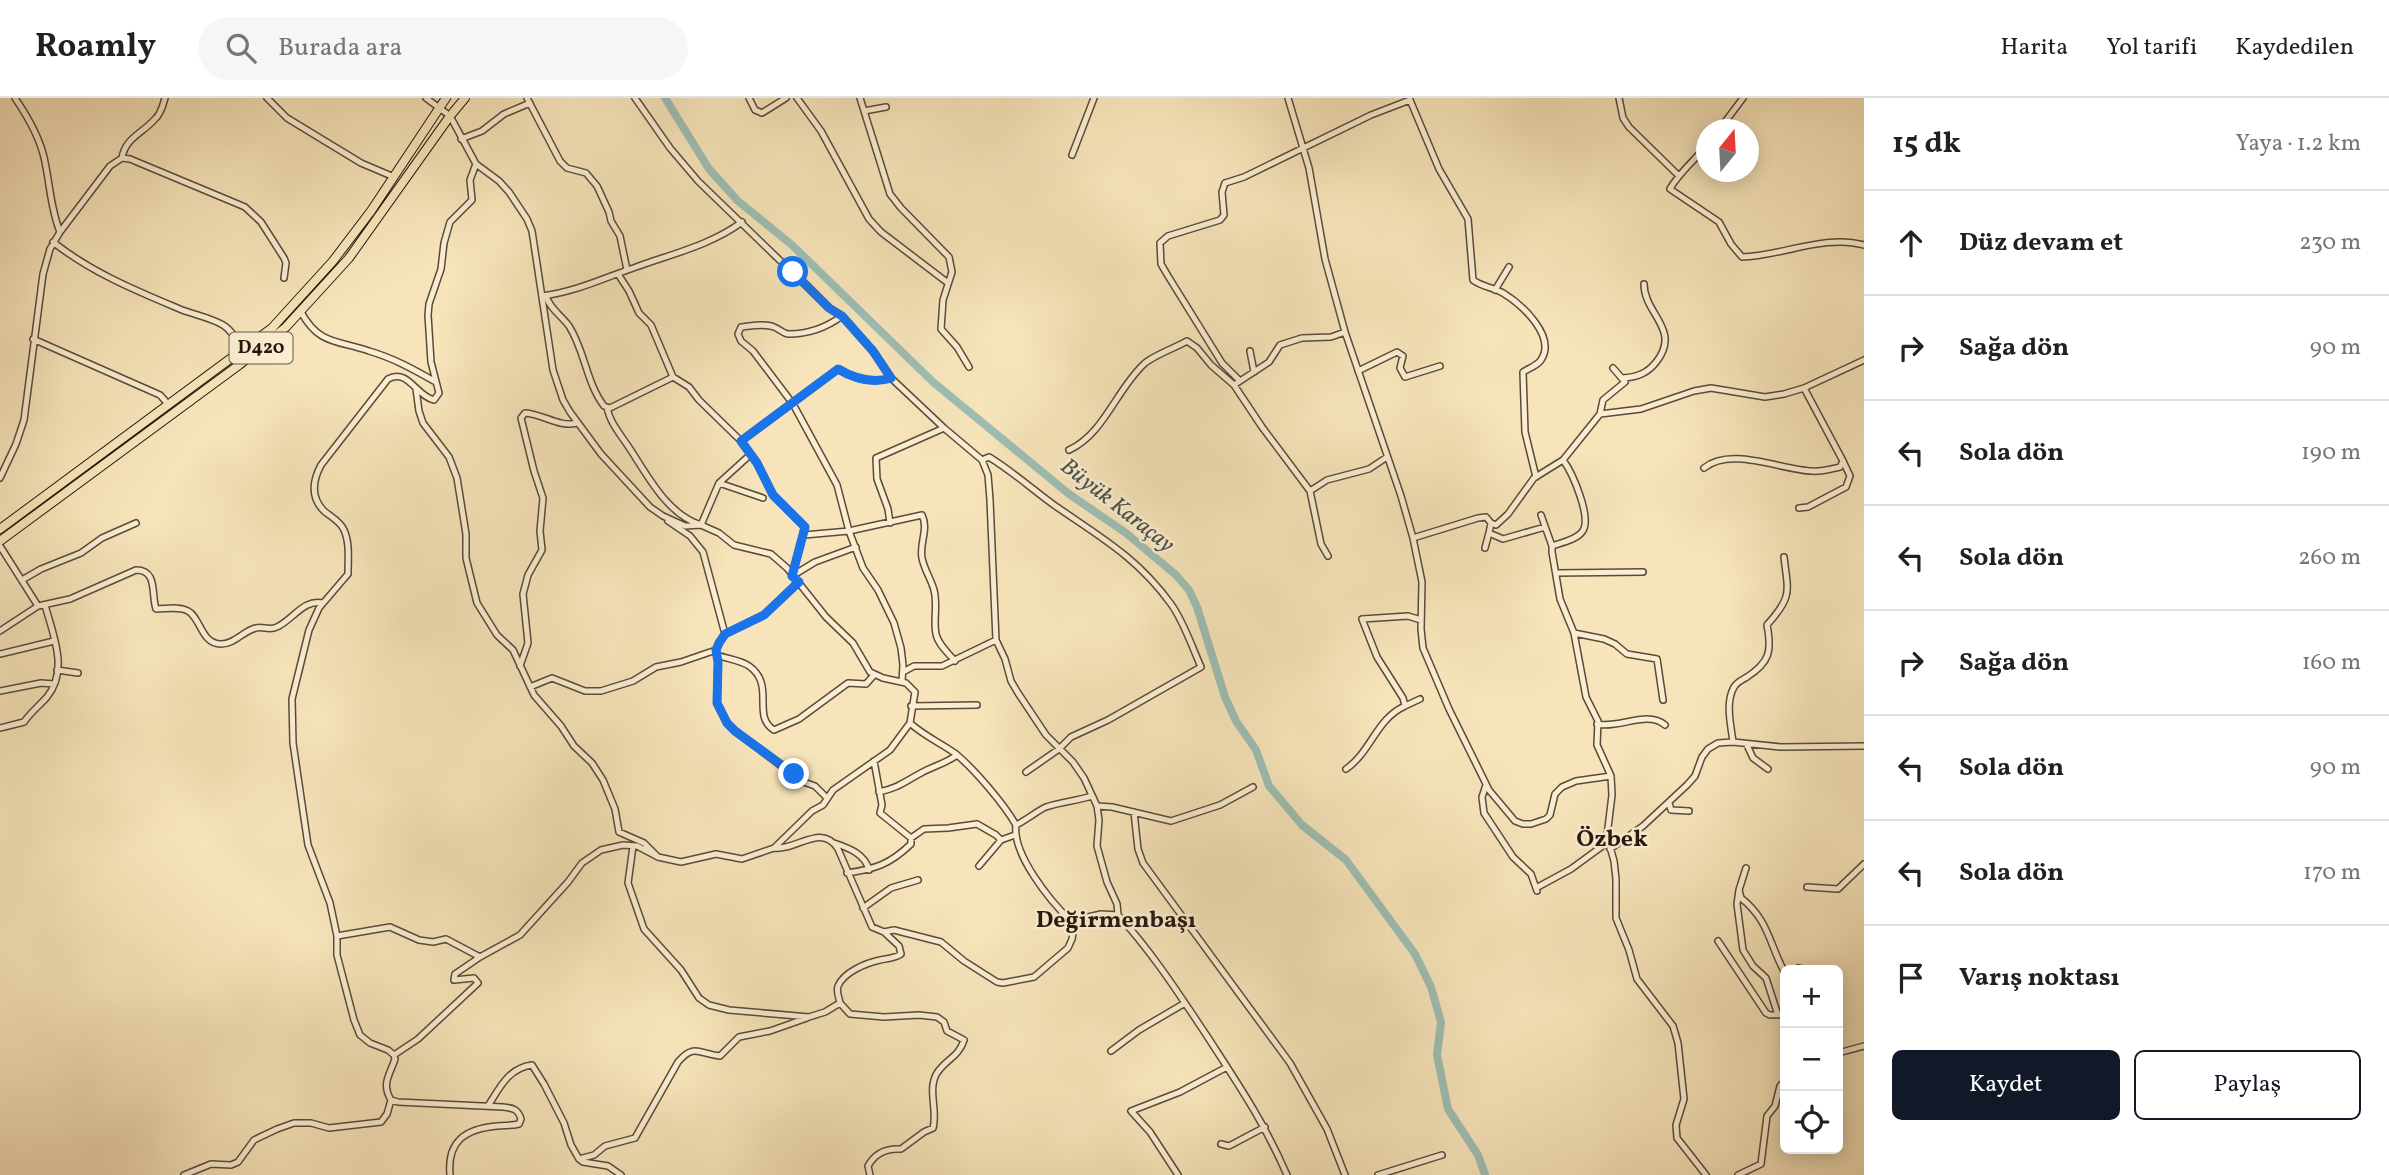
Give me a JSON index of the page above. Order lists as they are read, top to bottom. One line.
{"streets":{"highway":["D420"]},"districts":["Özbek","Değirmenbaşı"],"water":["Büyük Karaçay"],"north":"top","page":{"header":"Roamly","search":"Burada ara","nav":["Harita","Yol tarifi","Kaydedilen"],"heading":["15 dk","Yaya · 1.2 km"],"list":[["Düz devam et","230 m"],["Sağa dön","90 m"],["Sola dön","190 m"],["Sola dön","260 m"],["Sağa dön","160 m"],["Sola dön","90 m"],["Sola dön","170 m"],"Varış noktası"],"map_buttons":["+","−"],"buttons":["Kaydet","Paylaş"]}}
